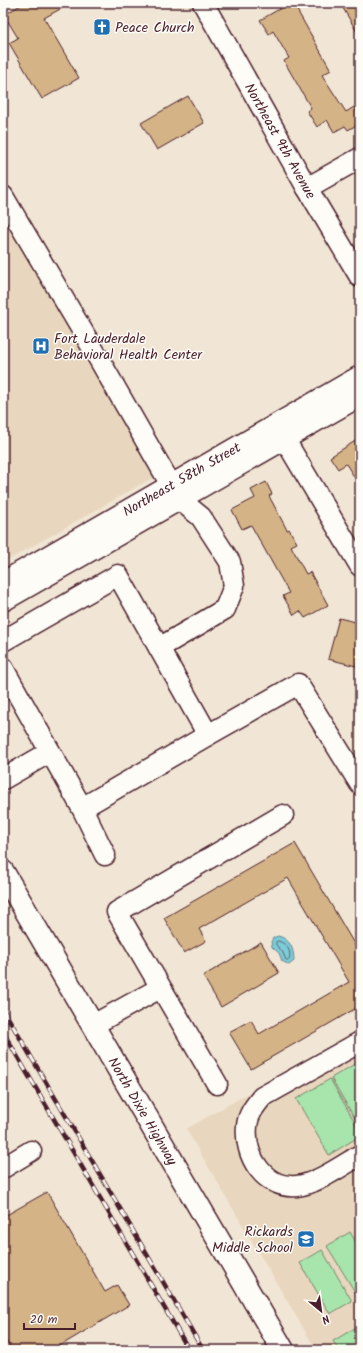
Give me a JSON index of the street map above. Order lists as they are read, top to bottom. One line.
{"streets":{"main road":["North Dixie Highway"],"street":["Northeast 9th Avenue","Northeast 58th Street"]},"places":{"church":["Peace Church"],"hospital":["Fort Lauderdale Behavioral Health Center"],"school or university":["Rickards Middle School"]},"scale_bar":"20 m","north":"bottom right"}
